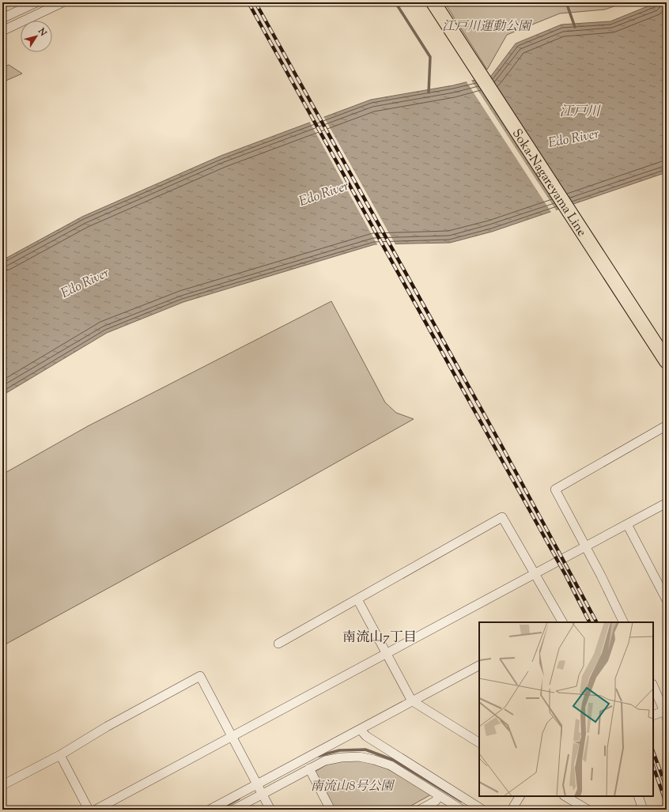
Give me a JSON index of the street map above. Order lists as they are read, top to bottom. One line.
{"streets":{"main road":["Soka-Nagareyama Line"]},"districts":["南流山7丁目"],"water":["江戸川","Edo River"],"parks":["江戸川運動公園","南流山8号公園"],"north":"top right"}
